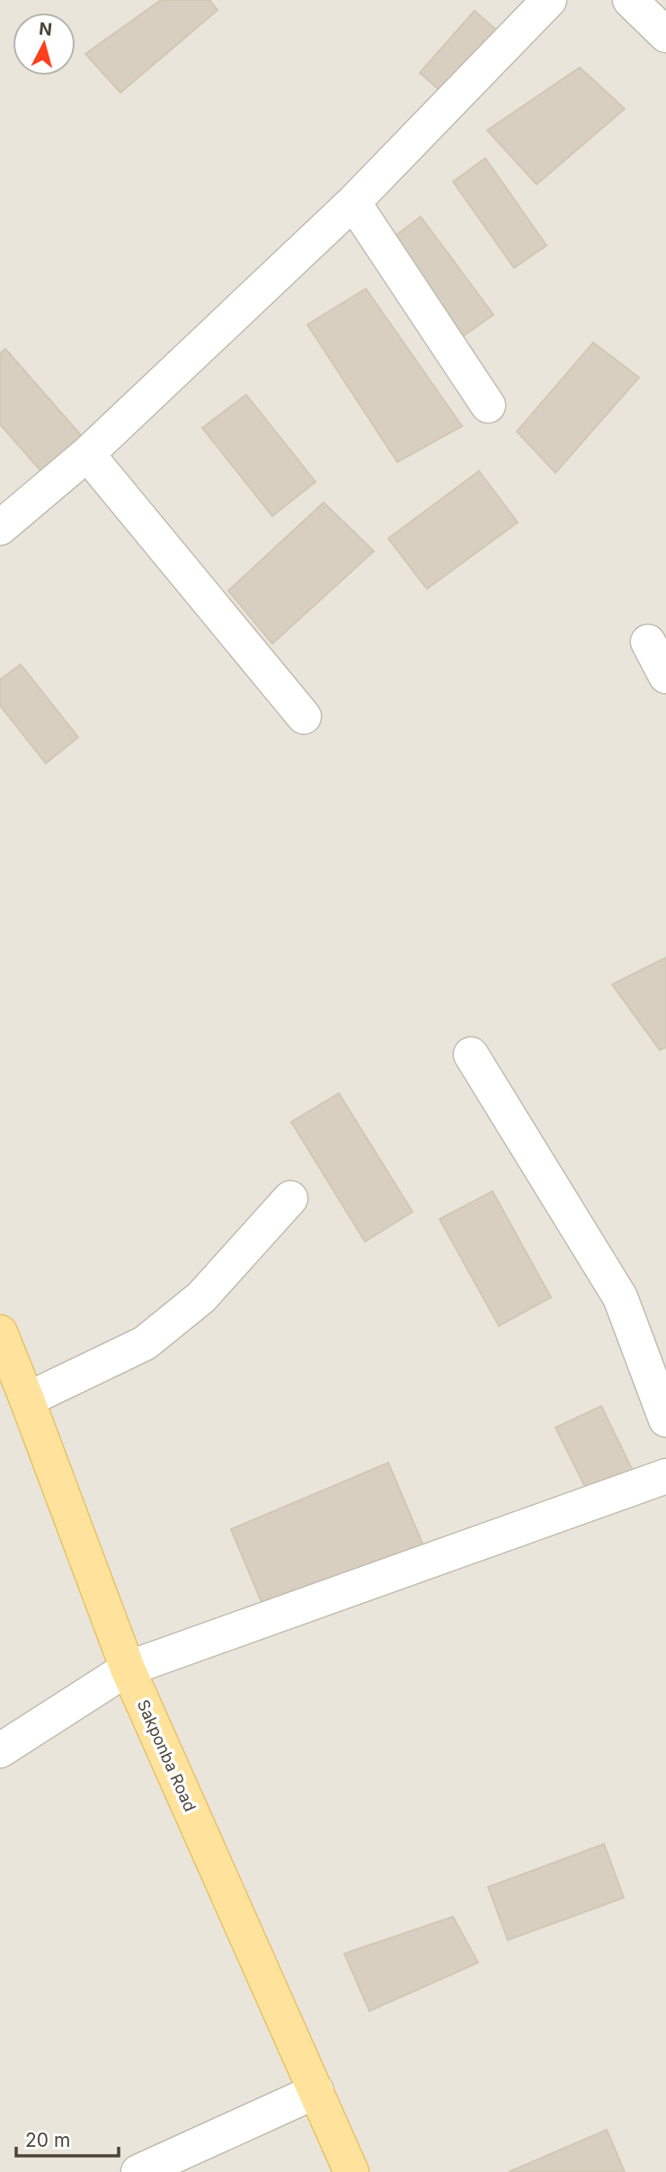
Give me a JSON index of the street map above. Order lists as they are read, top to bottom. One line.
{"streets":{"main road":["Sakponba Road"]},"scale_bar":"20 m","north":"top"}
